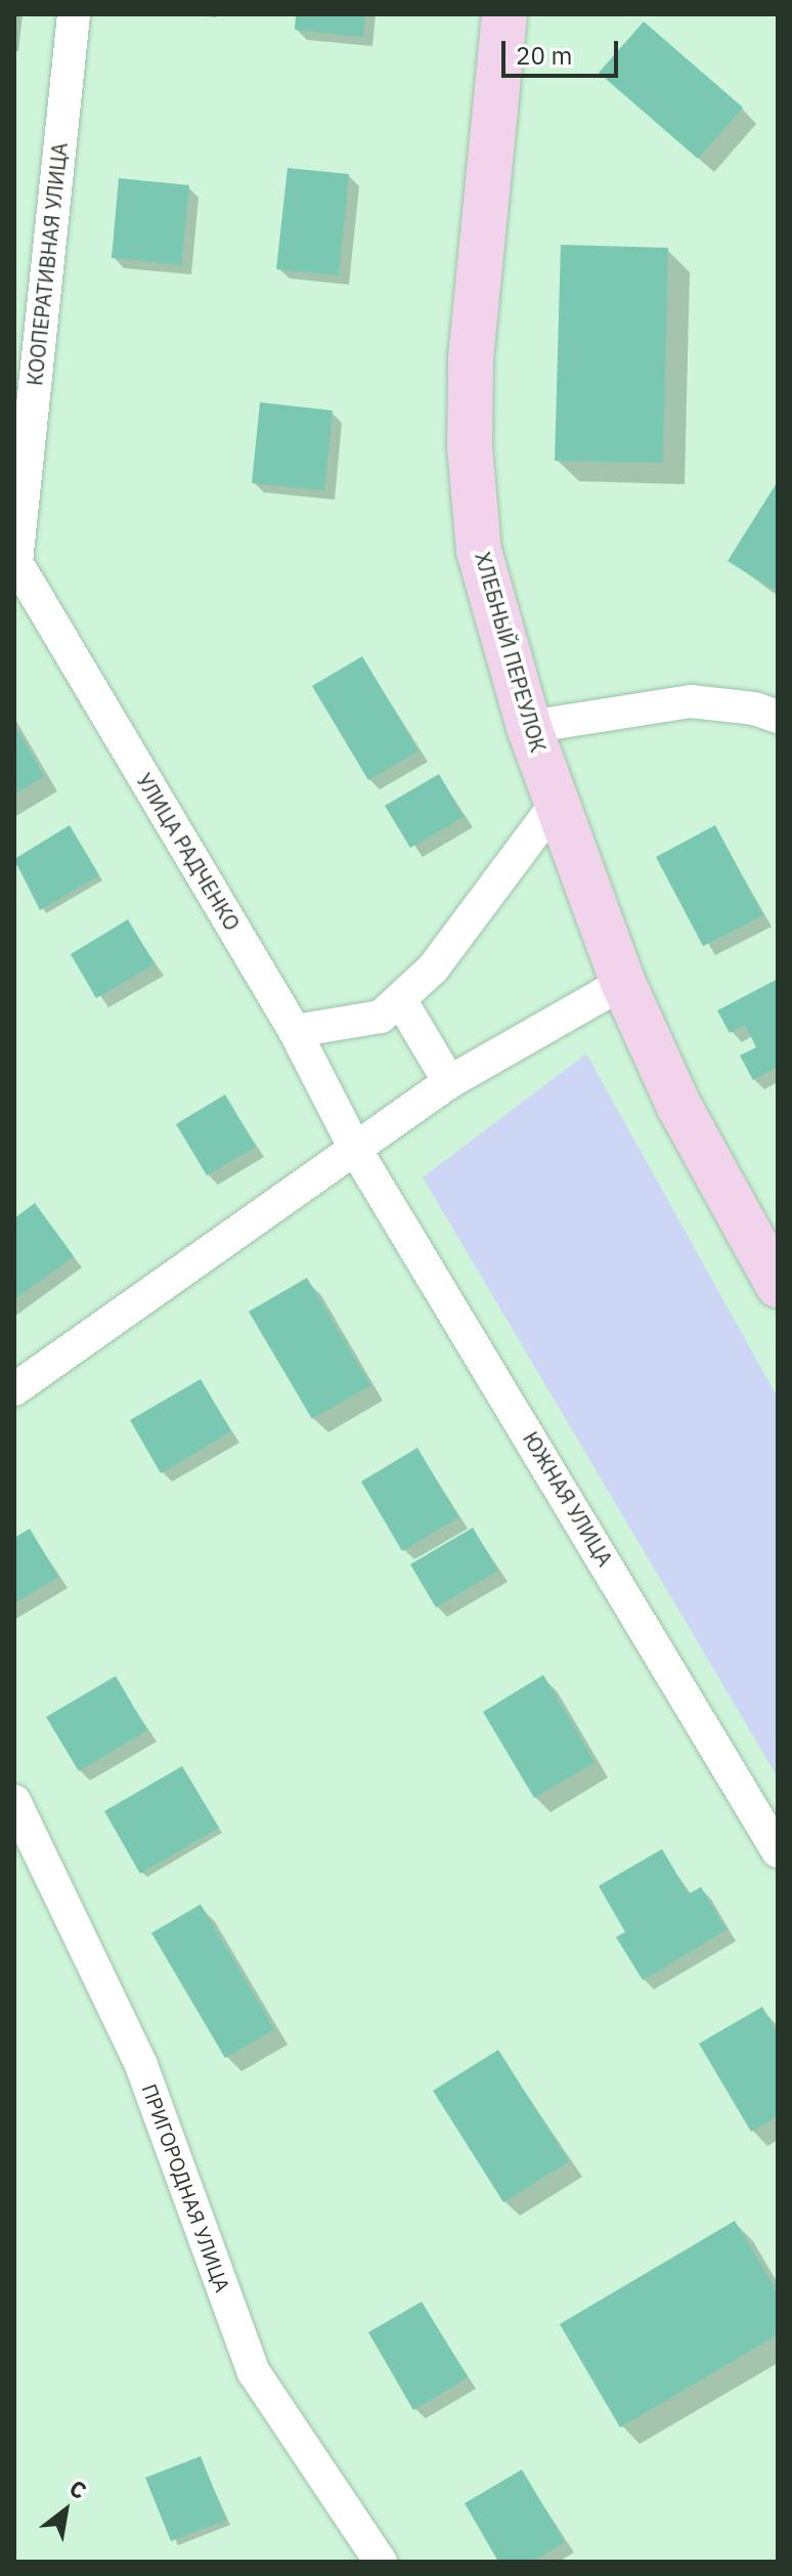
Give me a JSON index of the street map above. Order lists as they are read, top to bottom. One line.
{"streets":{"street":["КООПЕРАТИВНАЯ УЛИЦА","ХЛЕБНЫЙ ПЕРЕУЛОК","УЛИЦА РАДЧЕНКО","ЮЖНАЯ УЛИЦА","ПРИГОРОДНАЯ УЛИЦА"]},"crossings":[["КООПЕРАТИВНАЯ УЛИЦА","УЛИЦА РАДЧЕНКО"],["УЛИЦА РАДЧЕНКО","ЮЖНАЯ УЛИЦА"]],"scale_bar":"20 m","north":"top right"}
